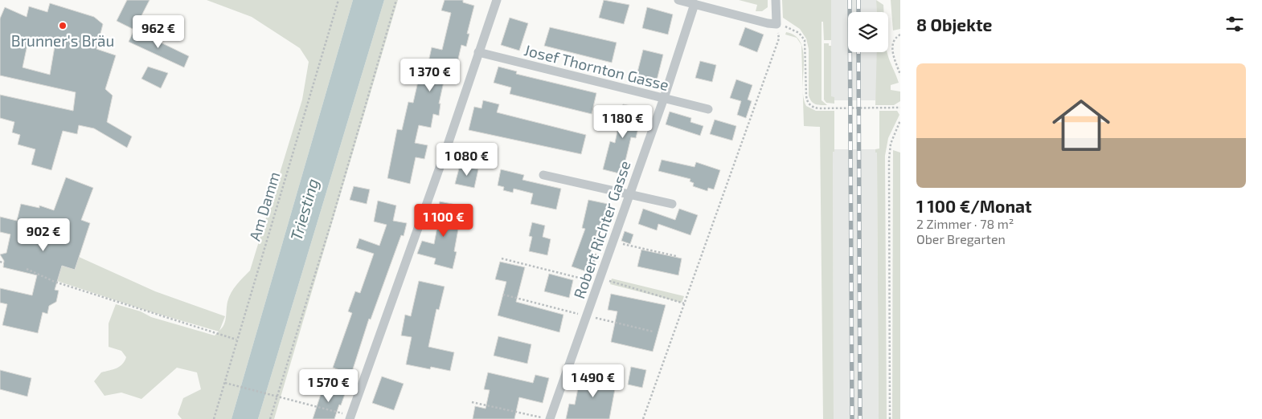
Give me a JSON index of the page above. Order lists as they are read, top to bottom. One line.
{"streets":{"street":["Josef Thornton Gasse","Robert Richter Gasse"],"path":["Am Damm"]},"crossings":[["Josef Thornton Gasse","Robert Richter Gasse"]],"water":["Triesting"],"places":["Brunner's Bräu"],"page":{"heading":"8 Objekte","price":["962 €","1 370 €","1 180 €","1 080 €","1 100 €","902 €","1 490 €","1 570 €"],"list":[{"name":"1 100 €/Monat","note":"2 Zimmer · 78 m² · Ober Bregarten"}]}}
